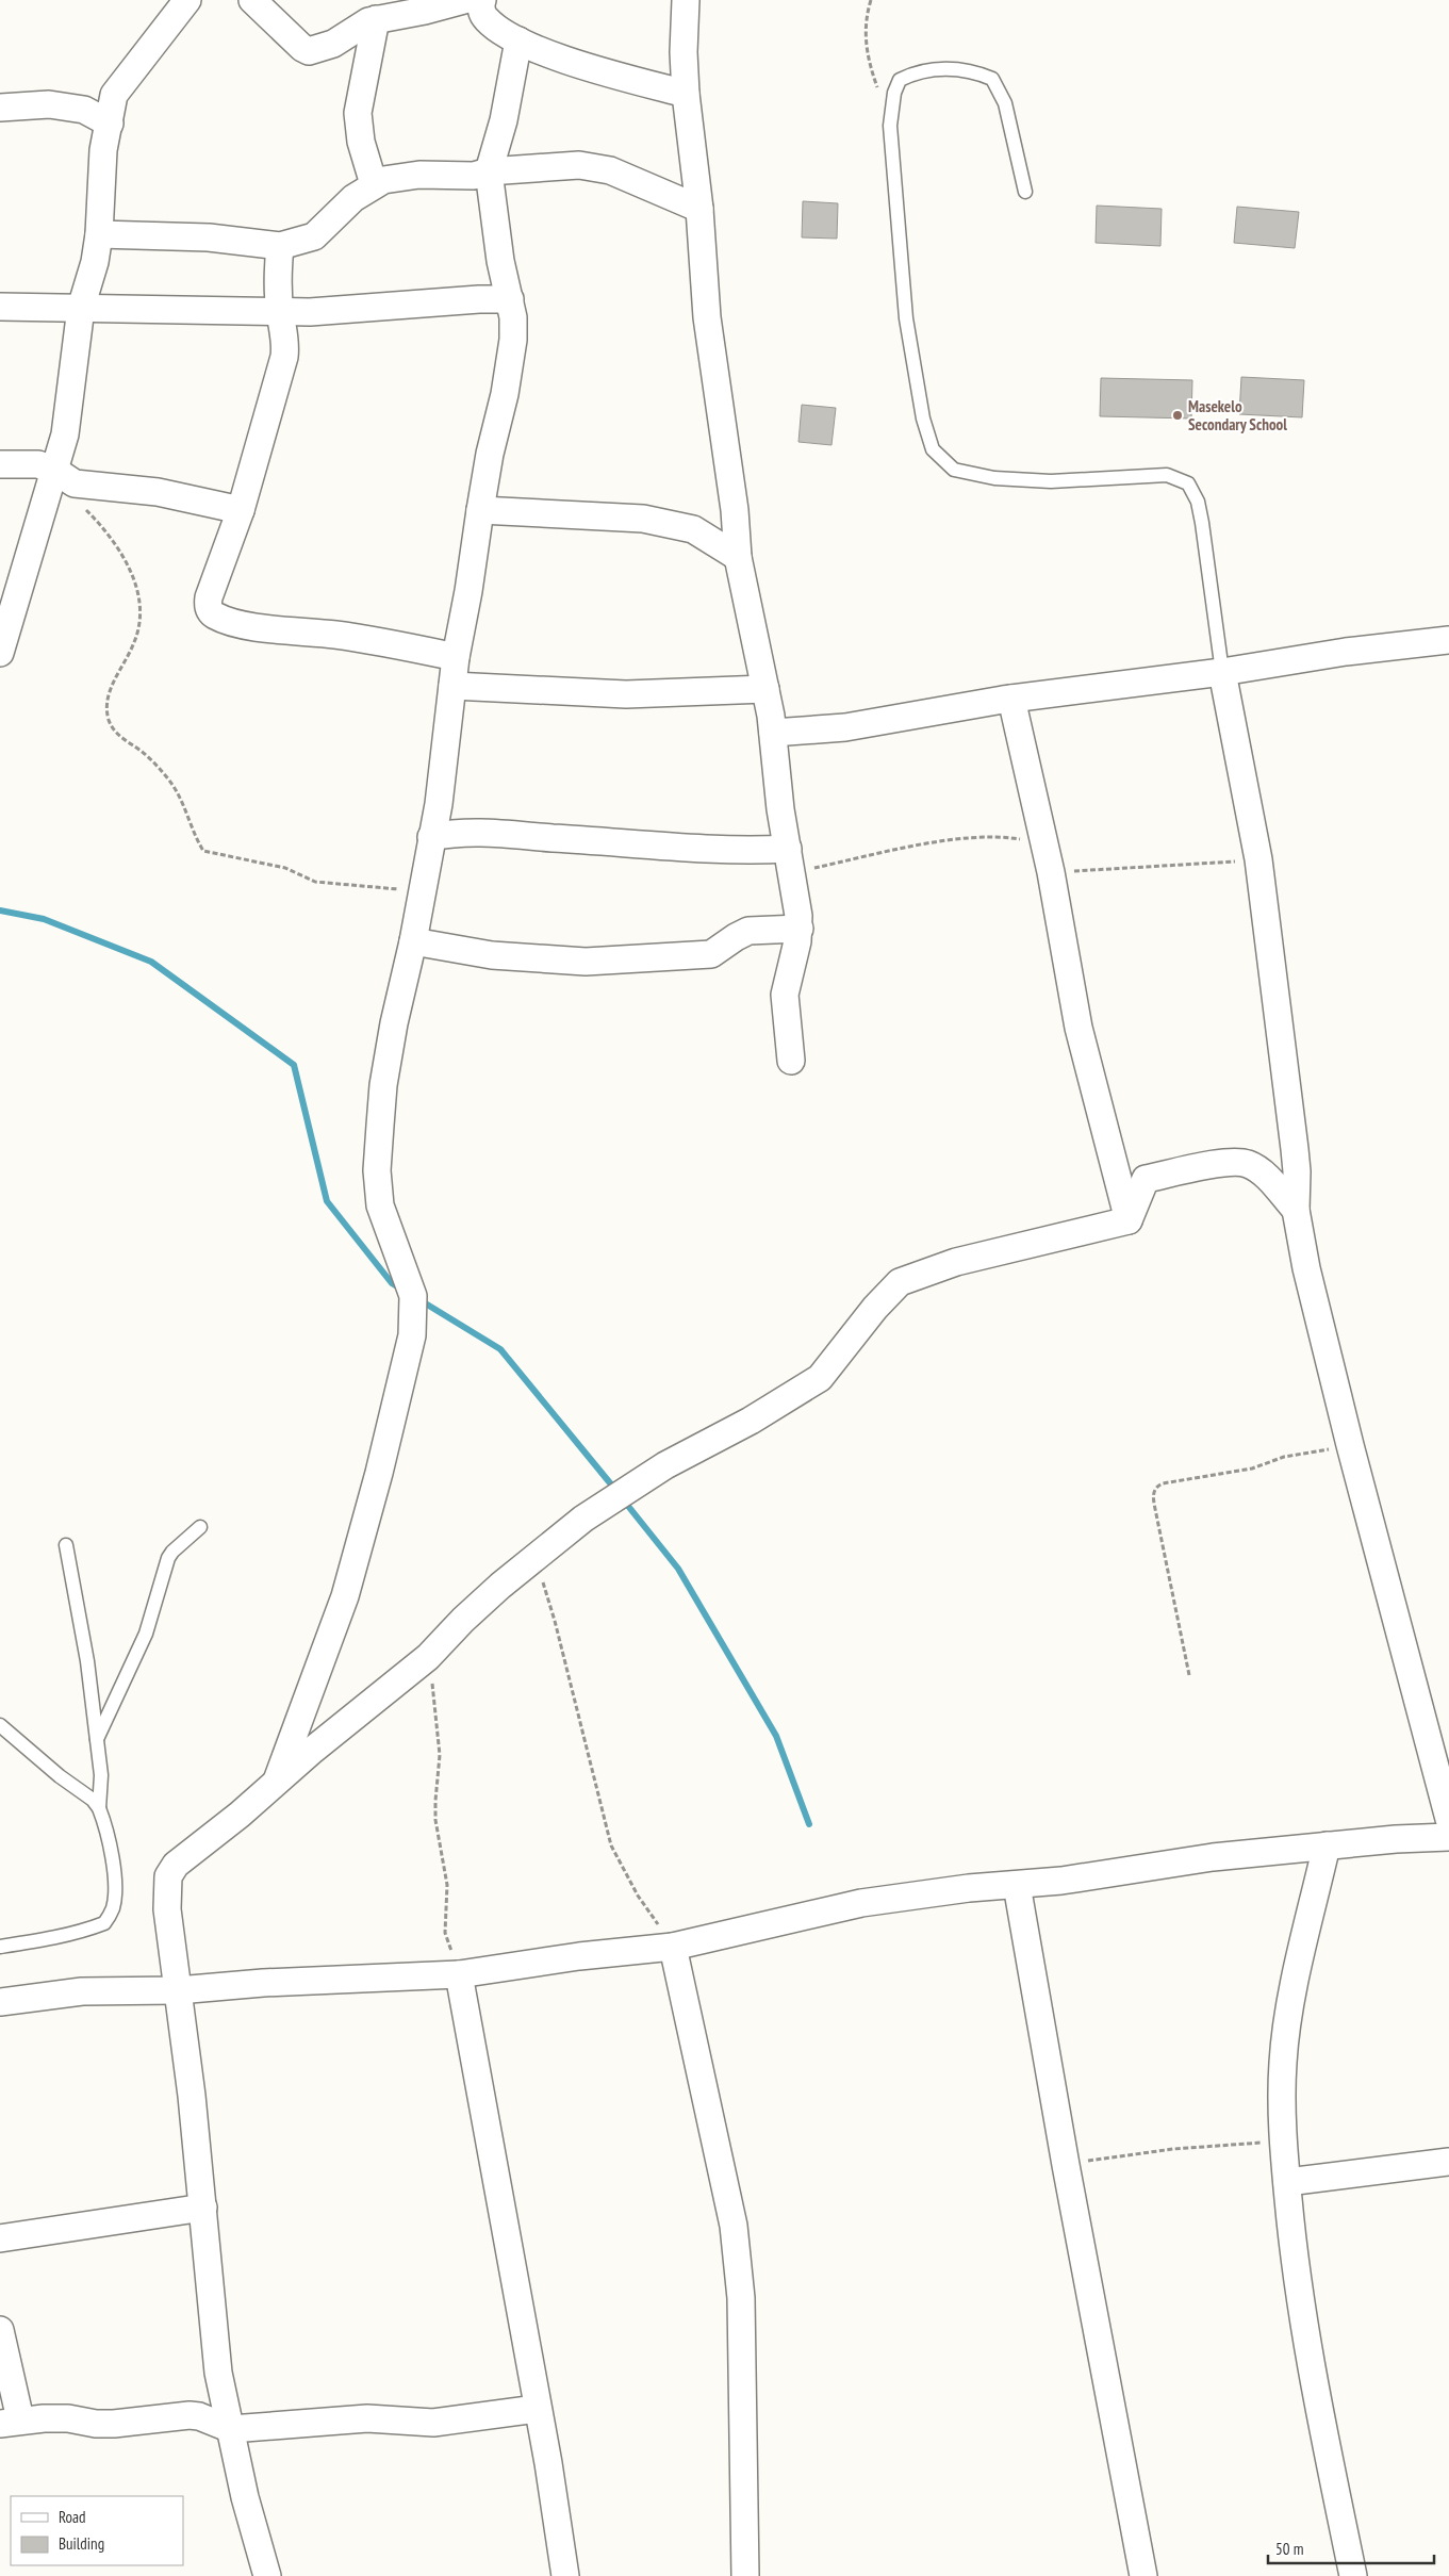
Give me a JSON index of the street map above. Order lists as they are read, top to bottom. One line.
{"places":["Masekelo Secondary School"],"legend":["Road","Building"],"scale_bar":"50 m"}
